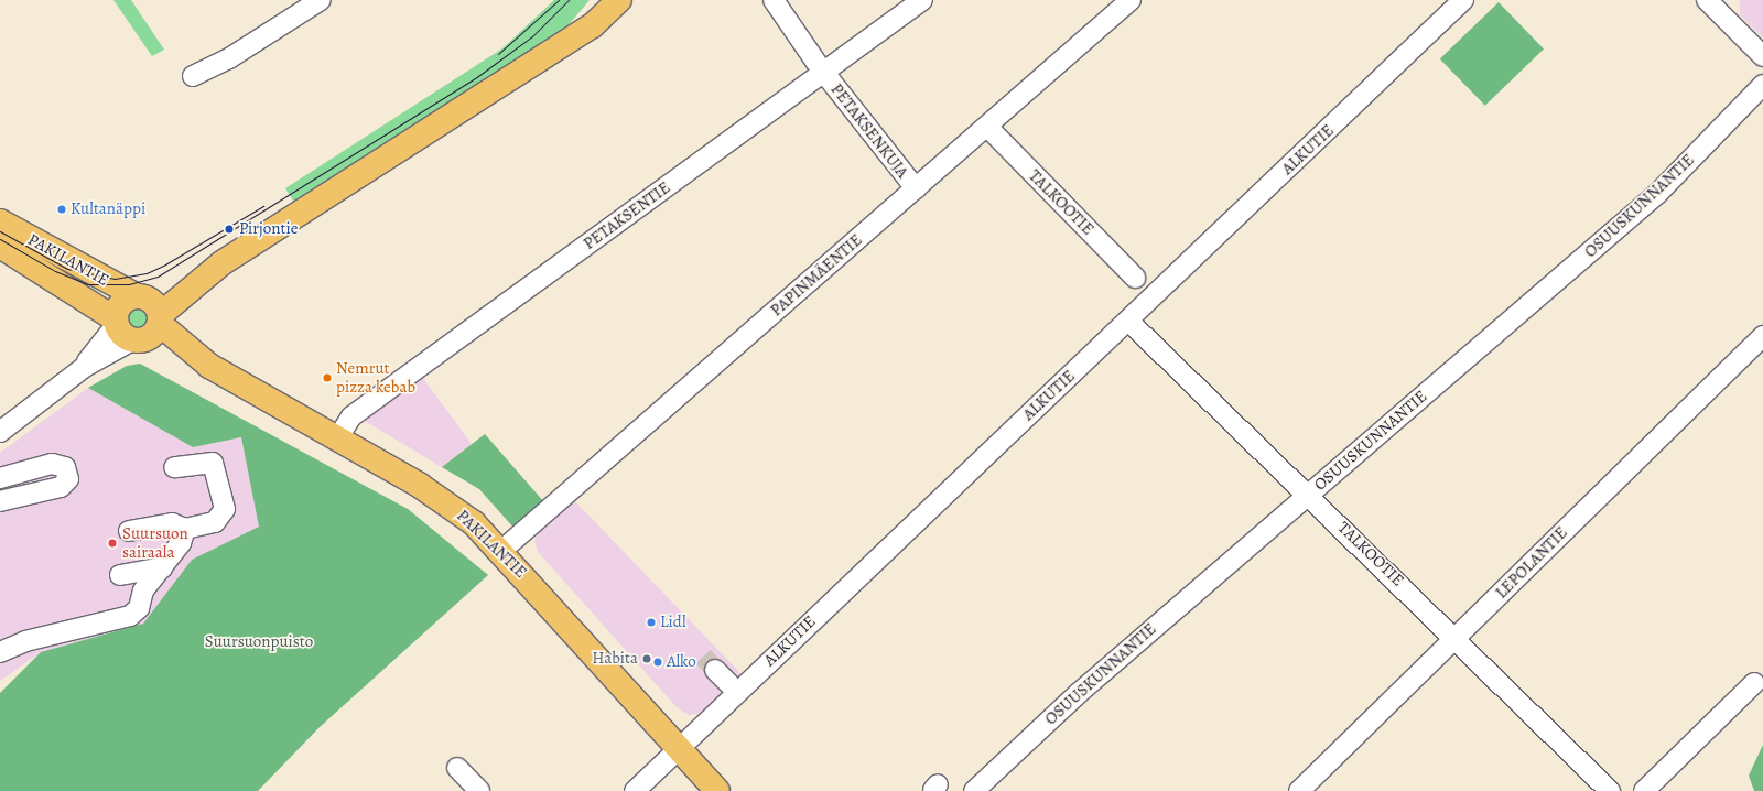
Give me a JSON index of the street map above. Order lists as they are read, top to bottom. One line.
{"streets":{"main road":["PAKILANTIE"],"street":["PETAKSENKUJA","ALKUTIE","TALKOOTIE","OSUUSKUNNANTIE","PETAKSENTIE","PAPINMÄENTIE","LEPOLANTIE"]},"crossings":[["PETAKSENKUJA","PETAKSENTIE"],["PETAKSENKUJA","PAPINMÄENTIE"],["ALKUTIE","TALKOOTIE"],["ALKUTIE","PAKILANTIE"],["TALKOOTIE","OSUUSKUNNANTIE"],["TALKOOTIE","PAPINMÄENTIE"],["TALKOOTIE","LEPOLANTIE"],["PETAKSENTIE","PAKILANTIE"],["PAKILANTIE","PAPINMÄENTIE"]],"parks":["Suursuonpuisto"],"places":["Kultanäppi","Pirjontie","Nemrut pizza kebab","Suursuon sairaala","Lidl","Habita","Alko"]}
